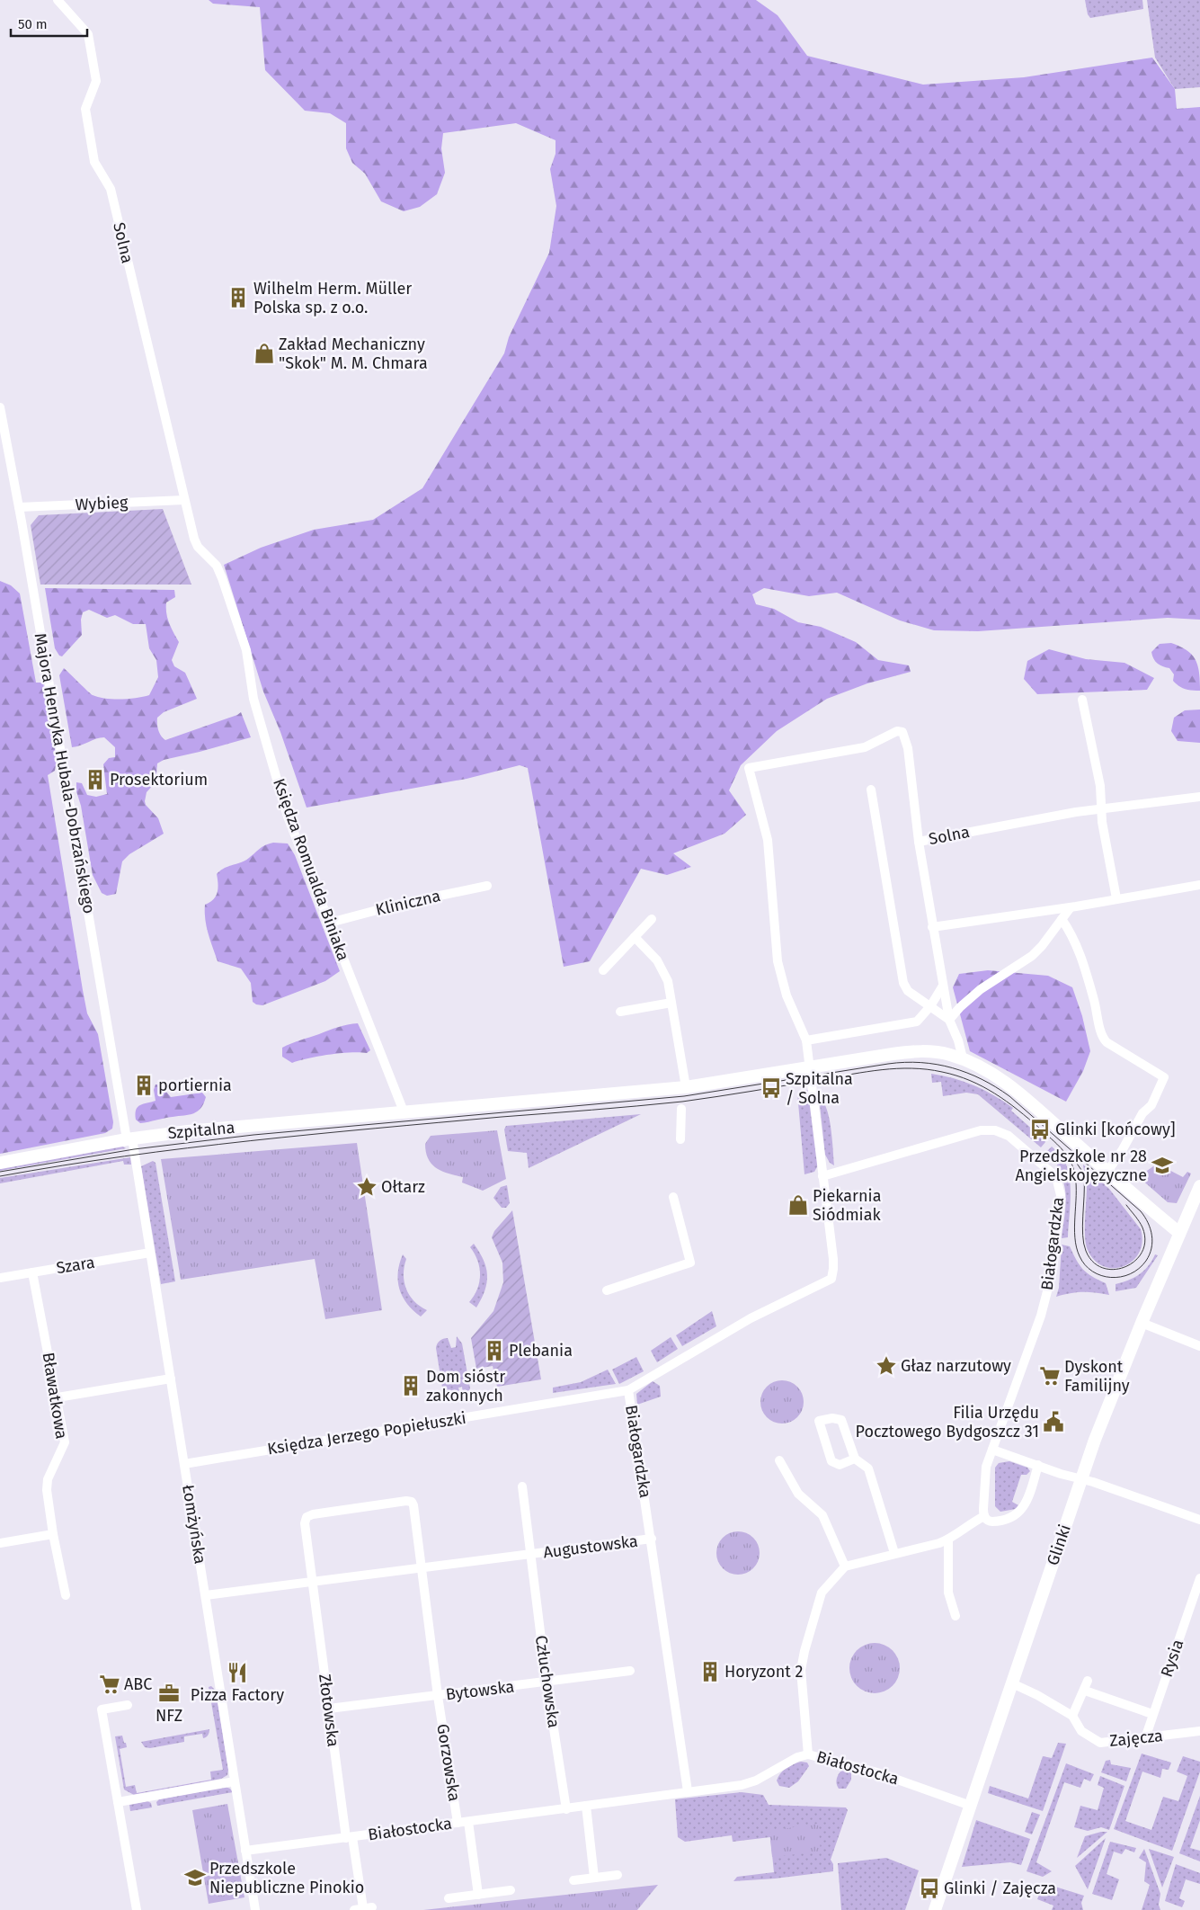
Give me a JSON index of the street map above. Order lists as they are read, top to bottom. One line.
{"streets":{"street":["Solna","Wybieg","Majora Henryka Hubala-Dobrzańskiego","Księdza Romualda Biniaka","Kliniczna","Szpitalna","Białogardzka","Szara","Bławatkowa","Księdza Jerzego Popiełuszki","Łomżyńska","Glinki","Augustowska","Rysia","Człuchowska","Bytowska","Złotowska","Zajęcza","Gorzowska","Białostocka"]},"crossings":[["Solna","Wybieg"],["Solna","Księdza Romualda Biniaka"],["Solna","Szpitalna"],["Solna","Białogardzka"],["Wybieg","Majora Henryka Hubala-Dobrzańskiego"],["Wybieg","Księdza Romualda Biniaka"],["Majora Henryka Hubala-Dobrzańskiego","Szpitalna"],["Majora Henryka Hubala-Dobrzańskiego","Łomżyńska"],["Księdza Romualda Biniaka","Kliniczna"],["Księdza Romualda Biniaka","Szpitalna"],["Szpitalna","Białogardzka"],["Szpitalna","Łomżyńska"],["Białogardzka","Księdza Jerzego Popiełuszki"],["Białogardzka","Augustowska"],["Białogardzka","Białostocka"],["Szara","Bławatkowa"],["Szara","Łomżyńska"],["Księdza Jerzego Popiełuszki","Łomżyńska"],["Łomżyńska","Augustowska"],["Łomżyńska","Białostocka"],["Glinki","Zajęcza"],["Glinki","Białostocka"],["Augustowska","Człuchowska"],["Augustowska","Złotowska"],["Augustowska","Gorzowska"],["Rysia","Zajęcza"],["Człuchowska","Bytowska"],["Człuchowska","Białostocka"],["Bytowska","Złotowska"],["Bytowska","Gorzowska"],["Złotowska","Białostocka"],["Gorzowska","Białostocka"]],"places":{"building":["Wilhelm Herm. Müller Polska sp. z o.o.","Prosektorium","portiernia","Plebania","Dom sióstr zakonnych","Horyzont 2"],"shop":["Zakład Mechaniczny \"Skok\" M. M. Chmara","Piekarnia Siódmiak"],"bus stop":["Szpitalna / Solna","Glinki [końcowy]","Glinki / Zajęcza"],"school or university":["Przedszkole nr 28 Angielskojęzyczne","Przedszkole Niepubliczne Pinokio"],"place":["Ołtarz","Głaz narzutowy"],"supermarket":["Dyskont Familijny","ABC"],"public building":["Filia Urzędu Pocztowego Bydgoszcz 31"],"restaurant":["Pizza Factory"],"office":["NFZ"]},"scale_bar":"50 m"}
